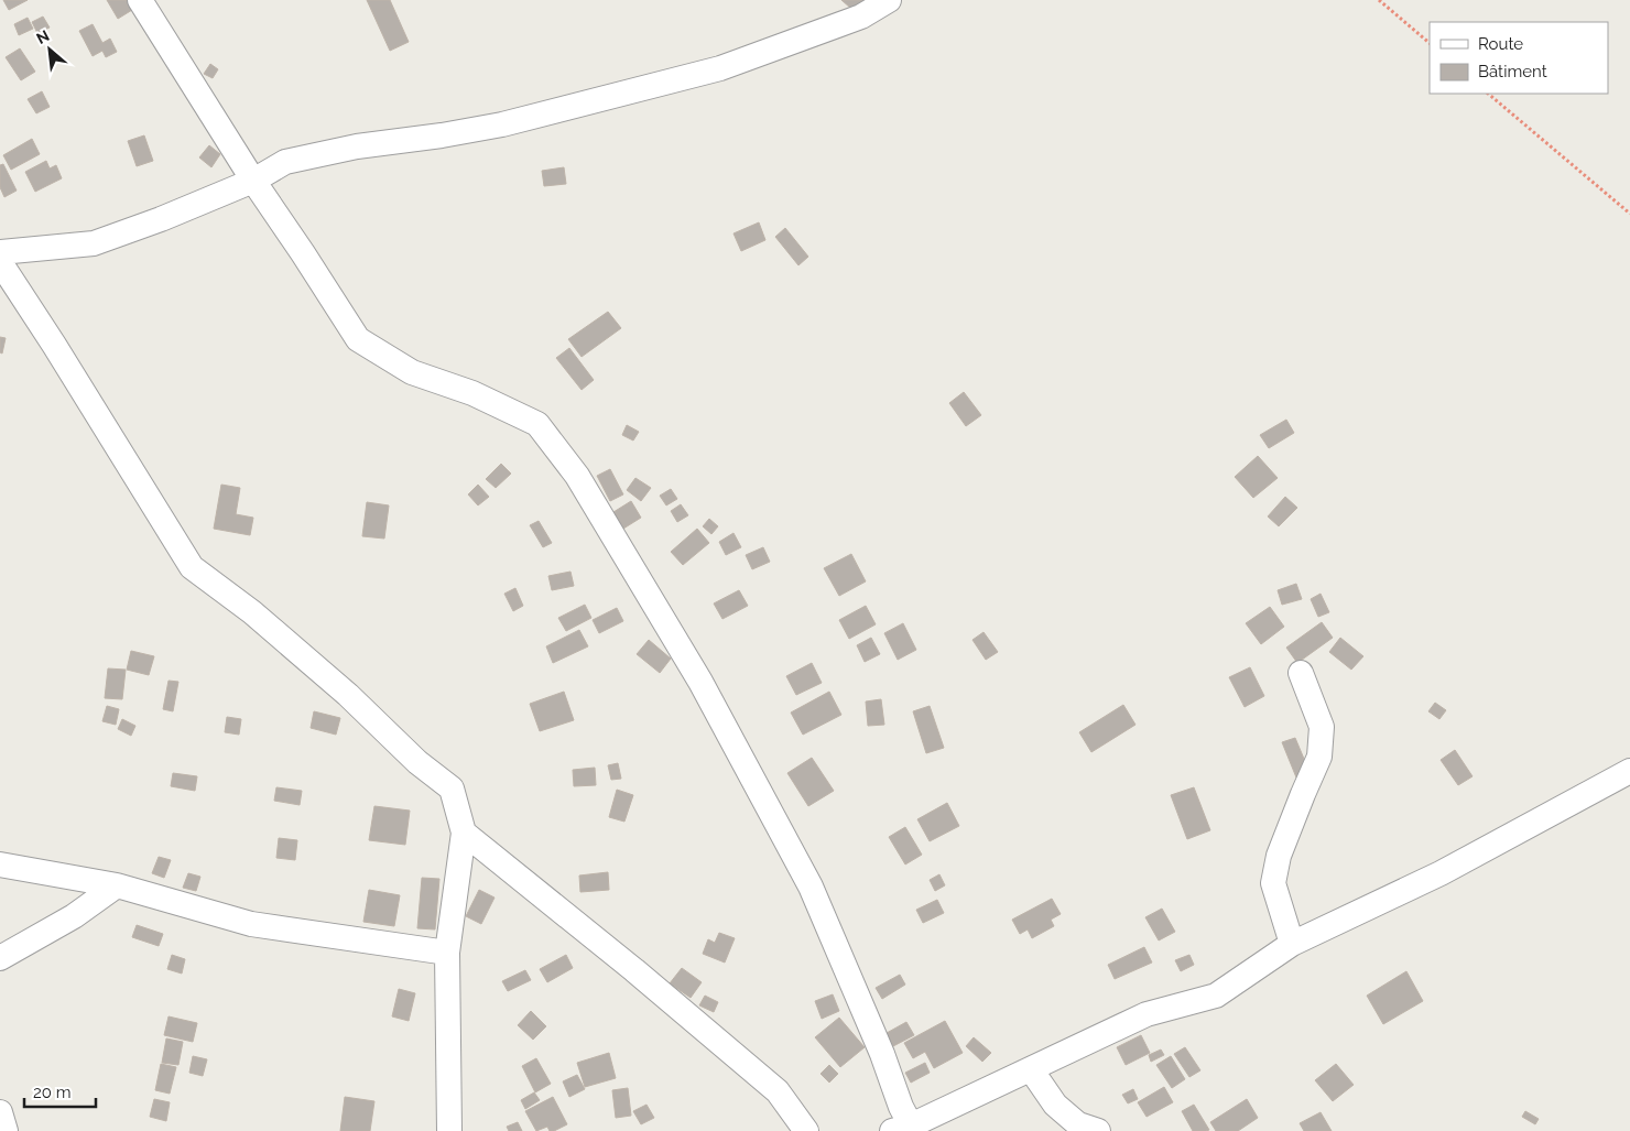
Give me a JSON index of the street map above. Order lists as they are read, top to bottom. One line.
{"legend":["Route","Bâtiment"],"scale_bar":"20 m","north":"top left"}
